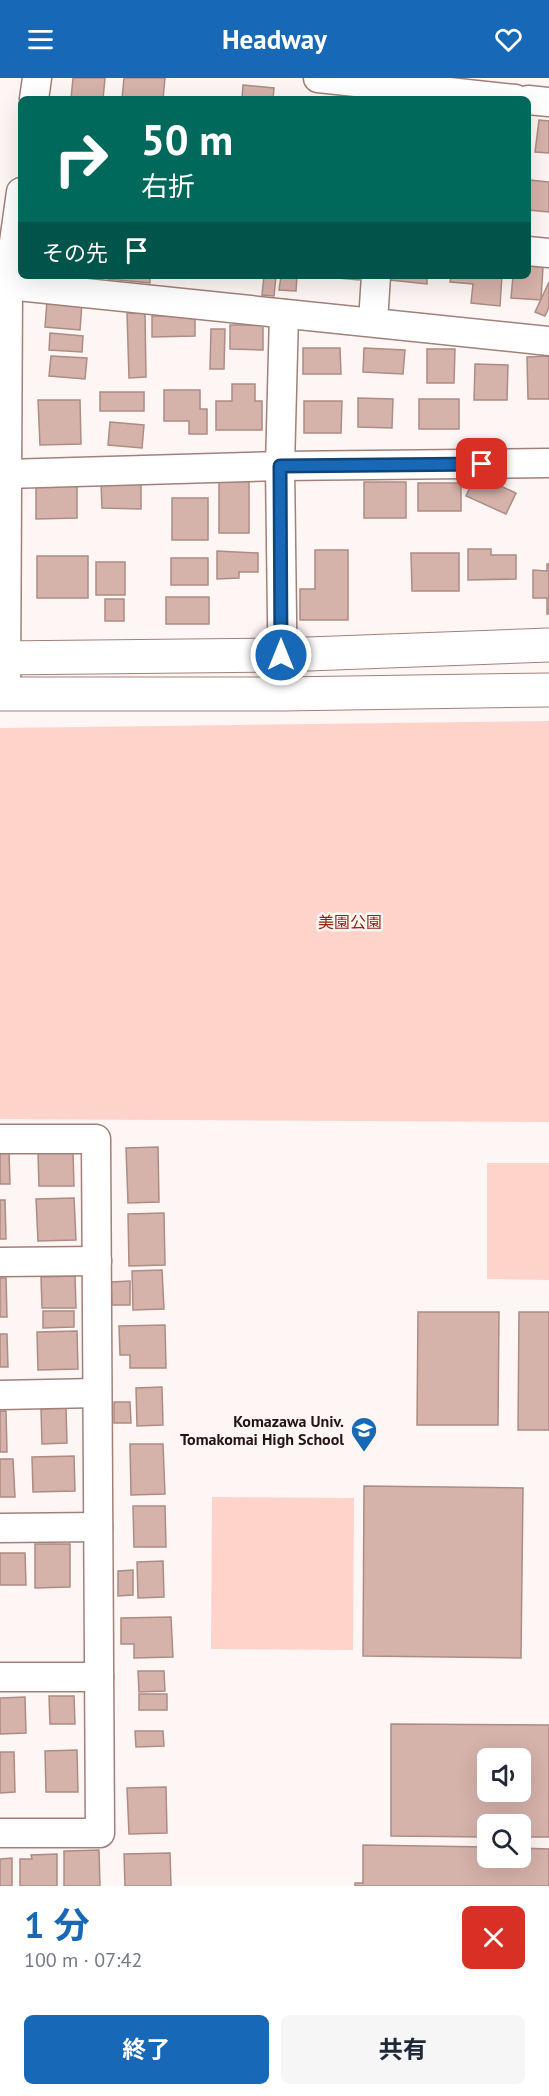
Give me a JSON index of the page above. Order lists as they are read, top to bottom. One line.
{"parks":["美園公園"],"places":{"school or university":["Komazawa Univ. Tomakomai High School"]},"page":{"header":"Headway","turn":["50 m","右折"],"then":"その先","heading":["1 分","100 m · 07:42"],"buttons":["終了","共有"]}}
